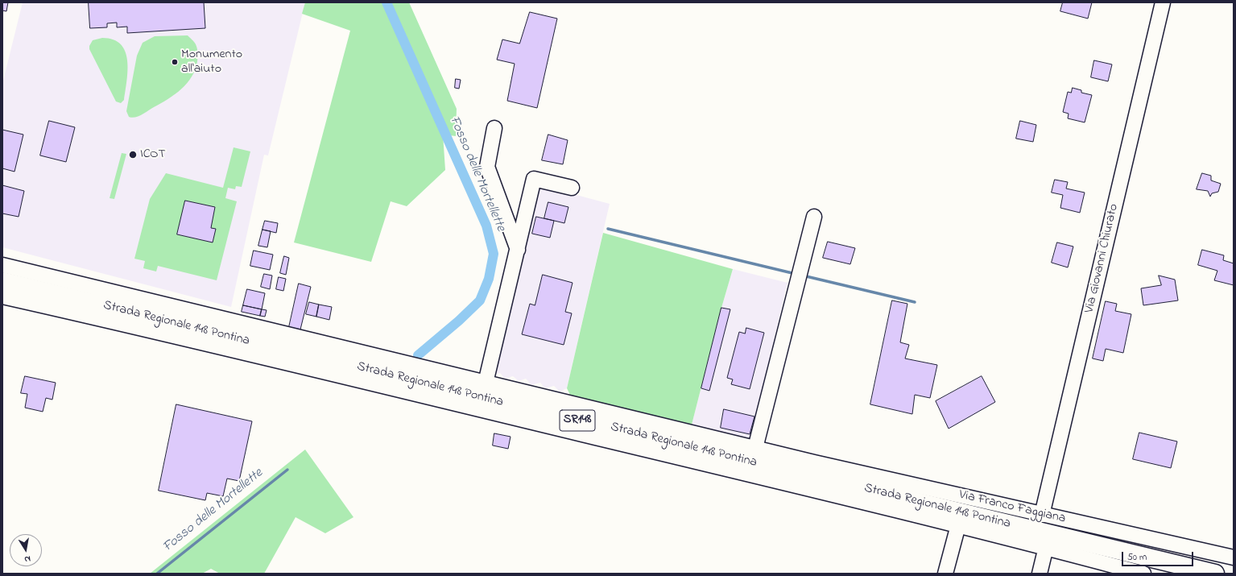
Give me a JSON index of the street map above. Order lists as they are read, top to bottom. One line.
{"streets":{"main road":["Strada Regionale 148 Pontina","SR148"],"street":["Via Giovanni Chiurato","Via Franco Faggiana"]},"crossings":[["Via Giovanni Chiurato","Via Franco Faggiana"]],"water":["Fosso delle Mortellette"],"places":["Monumento all'aiuto","ICOT"],"scale_bar":"50 m","north":"bottom"}
